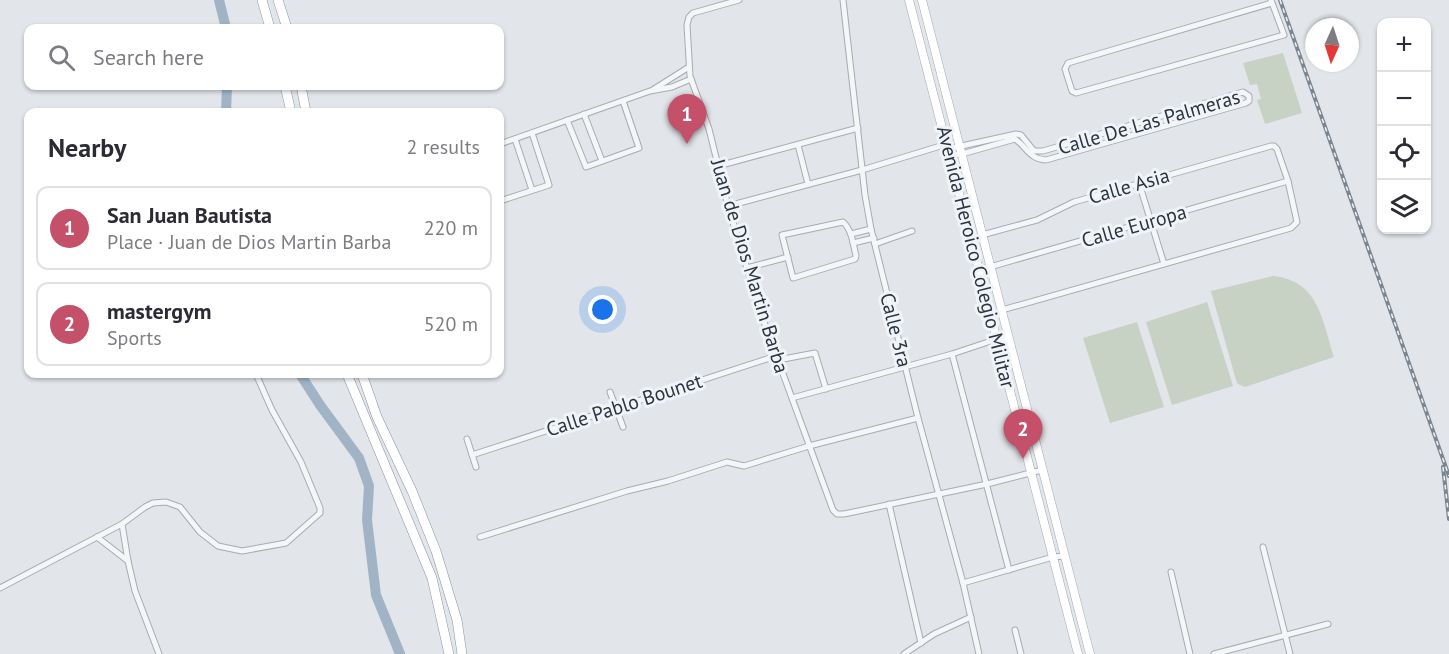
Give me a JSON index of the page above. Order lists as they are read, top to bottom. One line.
{"streets":{"main road":["Avenida Heroico Colegio Militar"],"street":["Calle De Las Palmeras","Calle Asia","Calle Europa","Juan de Dios Martin Barba","Calle 3ra","Calle Pablo Bounet"]},"crossings":[["Calle De Las Palmeras","Avenida Heroico Colegio Militar"],["Calle De Las Palmeras","Juan de Dios Martin Barba"],["Calle De Las Palmeras","Calle 3ra"],["Calle Asia","Calle Europa"],["Calle Asia","Avenida Heroico Colegio Militar"],["Calle Europa","Avenida Heroico Colegio Militar"],["Juan de Dios Martin Barba","Calle Pablo Bounet"]],"north":"bottom","page":{"map_buttons":["+","−"],"search":"Search here","pins":["1","2"],"heading":["Nearby","2 results"],"list":[{"mark":"1","name":"San Juan Bautista","note":"Place · Juan de Dios Martin Barba","value":"220 m"},{"mark":"2","name":"mastergym","note":"Sports","value":"520 m"}]}}
